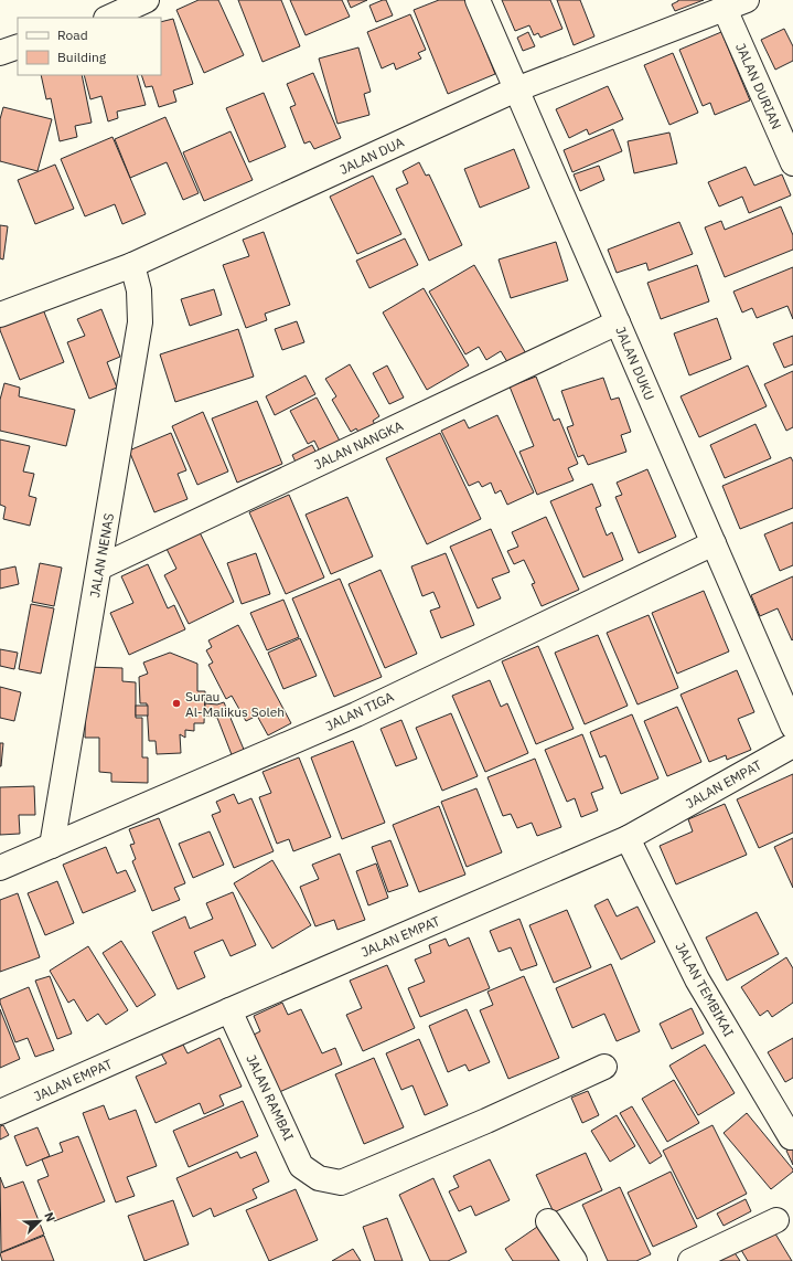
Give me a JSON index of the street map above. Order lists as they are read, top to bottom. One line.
{"streets":{"street":["JALAN DURIAN","JALAN DUA","JALAN DUKU","JALAN NANGKA","JALAN NENAS","JALAN TIGA","JALAN EMPAT","JALAN TEMBIKAI","JALAN RAMBAI"]},"crossings":[["JALAN DURIAN","JALAN DUA"],["JALAN DUA","JALAN DUKU"],["JALAN DUA","JALAN NENAS"],["JALAN DUKU","JALAN NANGKA"],["JALAN DUKU","JALAN TIGA"],["JALAN NANGKA","JALAN NENAS"],["JALAN NENAS","JALAN TIGA"],["JALAN EMPAT","JALAN TEMBIKAI"],["JALAN EMPAT","JALAN RAMBAI"]],"places":["Surau Al-Malikus Soleh"],"legend":["Road","Building"],"north":"top right"}
